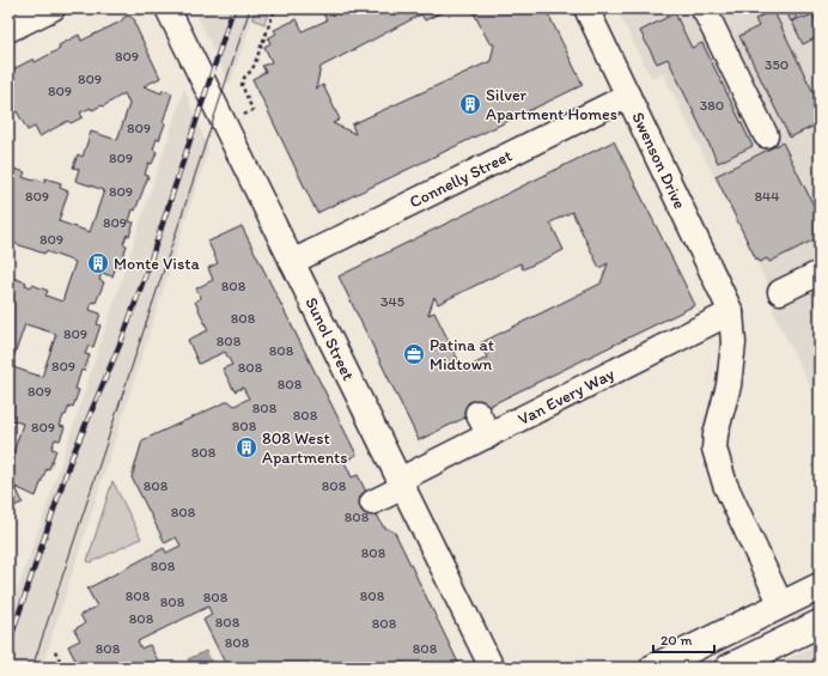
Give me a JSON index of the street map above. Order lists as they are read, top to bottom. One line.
{"streets":{"street":["Swenson Drive","Connelly Street","Sunol Street","Van Every Way"]},"crossings":[["Swenson Drive","Connelly Street"],["Swenson Drive","Van Every Way"],["Connelly Street","Sunol Street"],["Sunol Street","Van Every Way"]],"places":{"building":["Silver Apartment Homes","Monte Vista","808 West Apartments"],"office":["Patina at Midtown"]},"house_numbers":["809","350","809","809","380","809","809","809","809","844","809","809","808","345","808","809","808","808","809","808","808","809","808","808","808","809","808","808","808","808","808","808","808","808","808","808","808","808","808","808","808","808","808"],"scale_bar":"20 m"}
